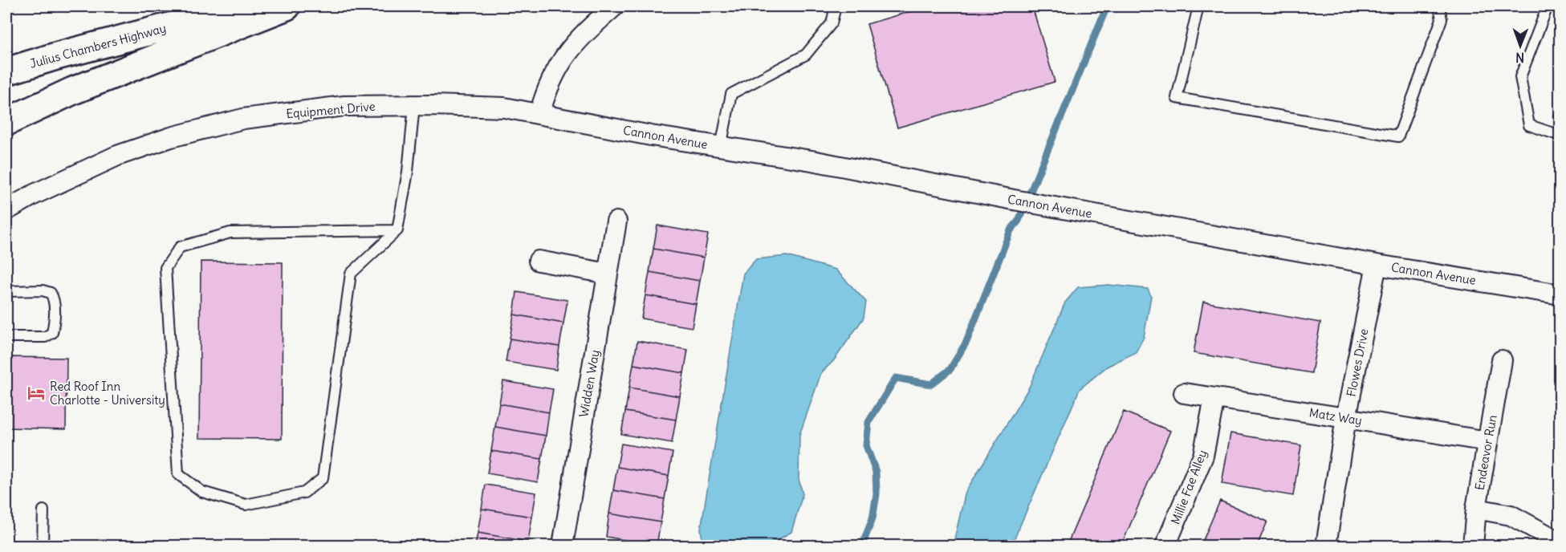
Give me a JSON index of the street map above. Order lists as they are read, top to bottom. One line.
{"streets":{"highway":["Julius Chambers Highway"],"street":["Equipment Drive","Cannon Avenue","Flowes Drive","Widden Way","Matz Way","Endeavor Run","Millie Fae Alley"]},"crossings":[["Equipment Drive","Cannon Avenue"],["Cannon Avenue","Flowes Drive"],["Flowes Drive","Matz Way"],["Matz Way","Endeavor Run"],["Matz Way","Millie Fae Alley"]],"places":{"hotel":["Red Roof Inn Charlotte - University"]},"north":"bottom"}
